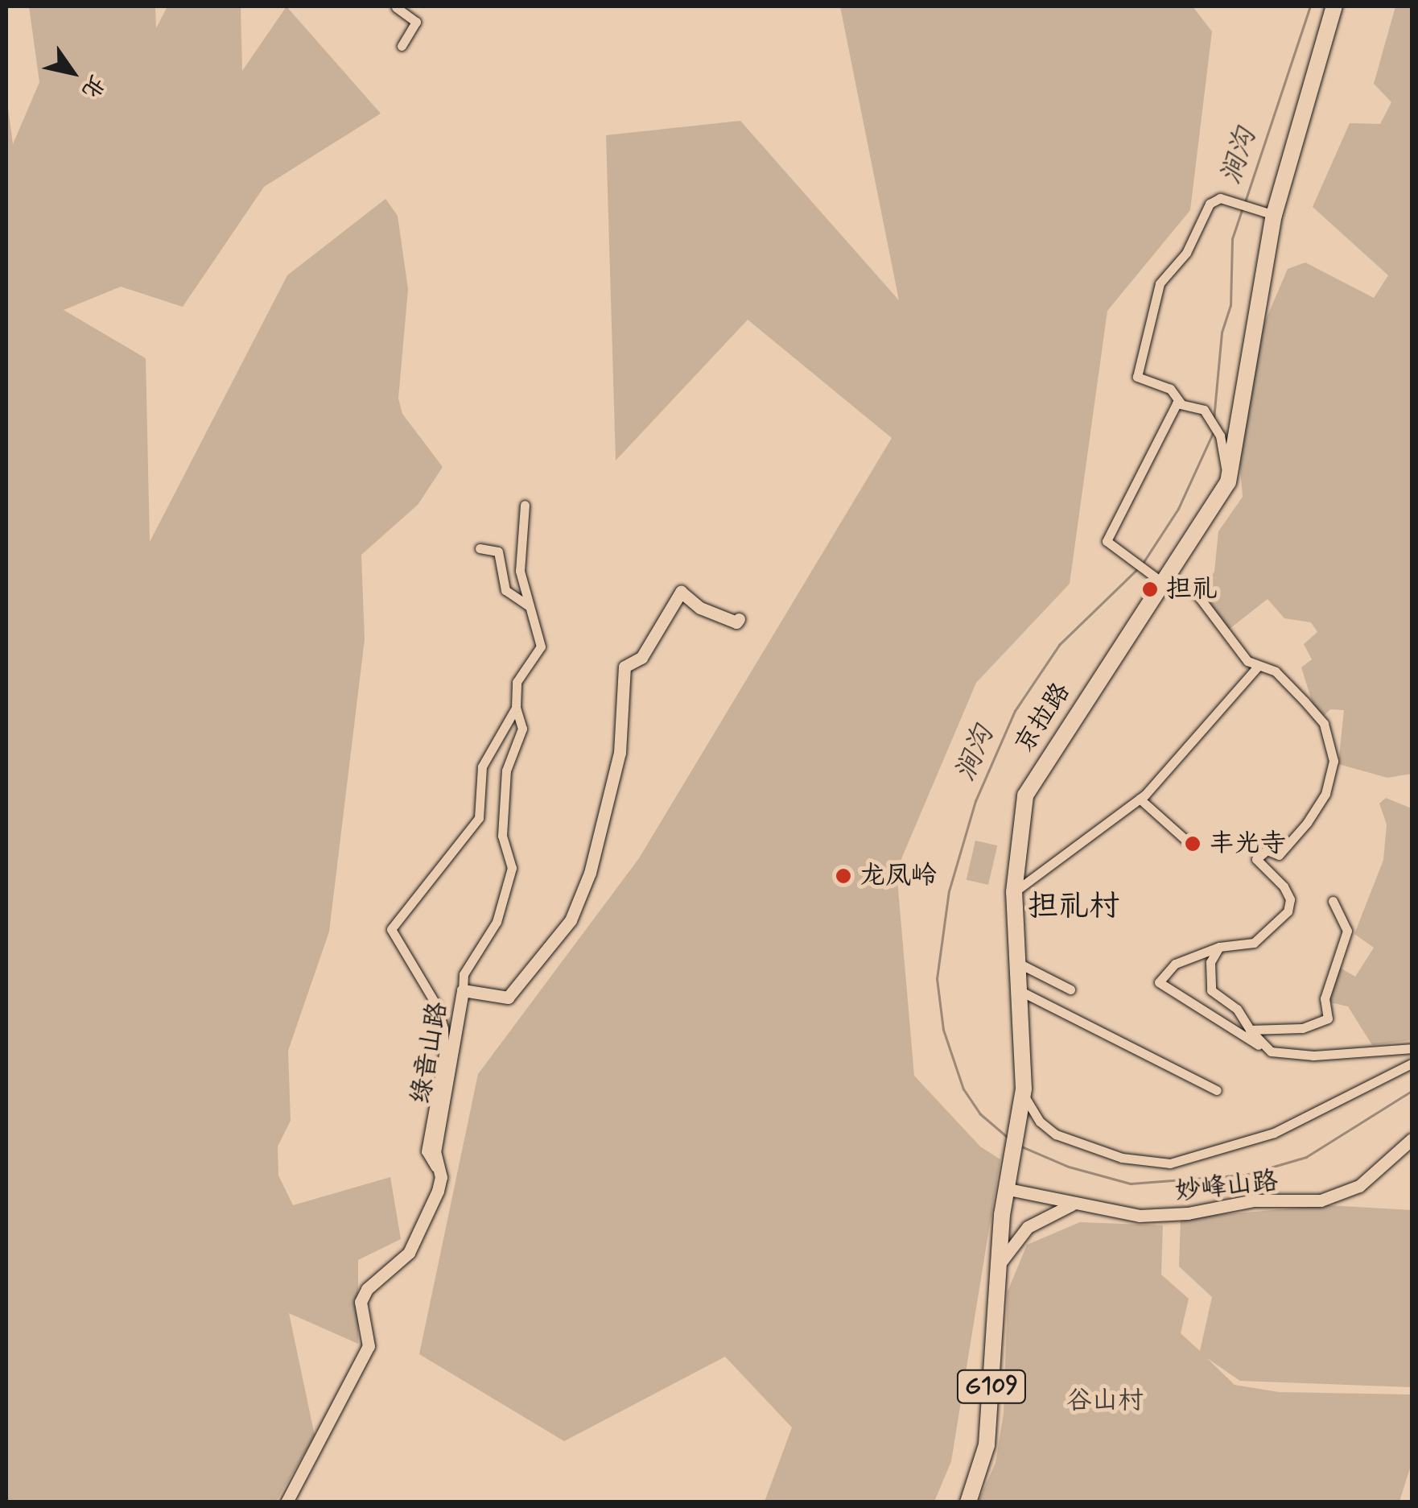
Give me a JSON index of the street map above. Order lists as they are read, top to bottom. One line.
{"streets":{"highway":["京拉路","G109"],"street":["绿音山路","妙峰山路"]},"crossings":[["京拉路","妙峰山路"]],"districts":["担礼村"],"water":["涧沟"],"parks":["谷山村"],"places":["担礼","丰光寺","龙凤岭"],"north":"bottom right"}
